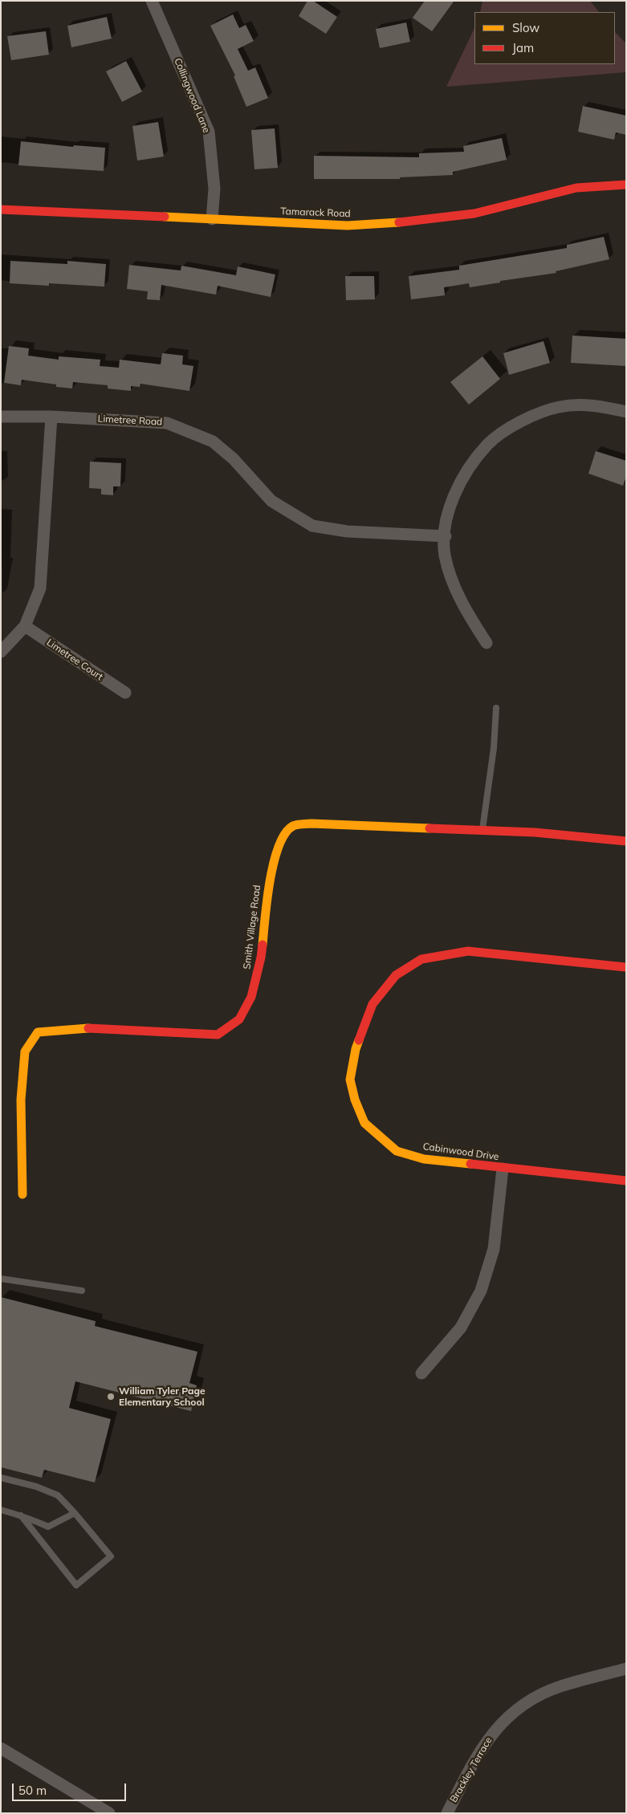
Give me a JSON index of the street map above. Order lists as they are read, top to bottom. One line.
{"streets":{"street":["Collingwood Lane","Tamarack Road","Limetree Road","Limetree Court","Smith Village Road","Cabinwood Drive","Brackley Terrace"]},"crossings":[["Collingwood Lane","Tamarack Road"]],"places":["William Tyler Page Elementary School"],"legend":["Slow","Jam"],"scale_bar":"50 m"}
